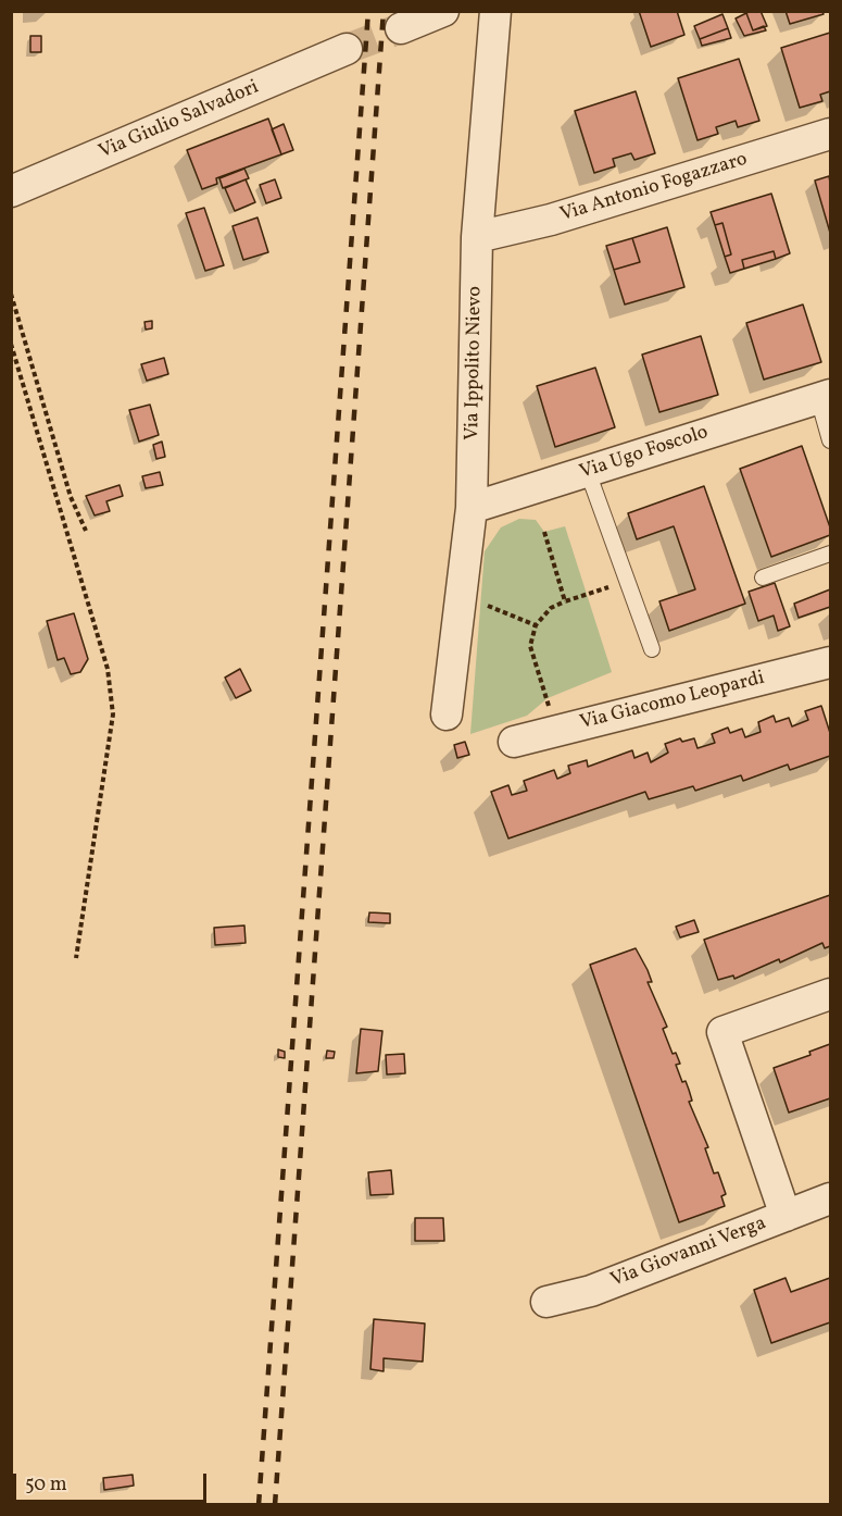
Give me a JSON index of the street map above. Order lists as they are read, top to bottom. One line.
{"streets":{"street":["Via Giulio Salvadori","Via Antonio Fogazzaro","Via Ippolito Nievo","Via Ugo Foscolo","Via Giacomo Leopardi","Via Giovanni Verga"]},"crossings":[["Via Antonio Fogazzaro","Via Ippolito Nievo"],["Via Ippolito Nievo","Via Ugo Foscolo"]],"scale_bar":"50 m"}
